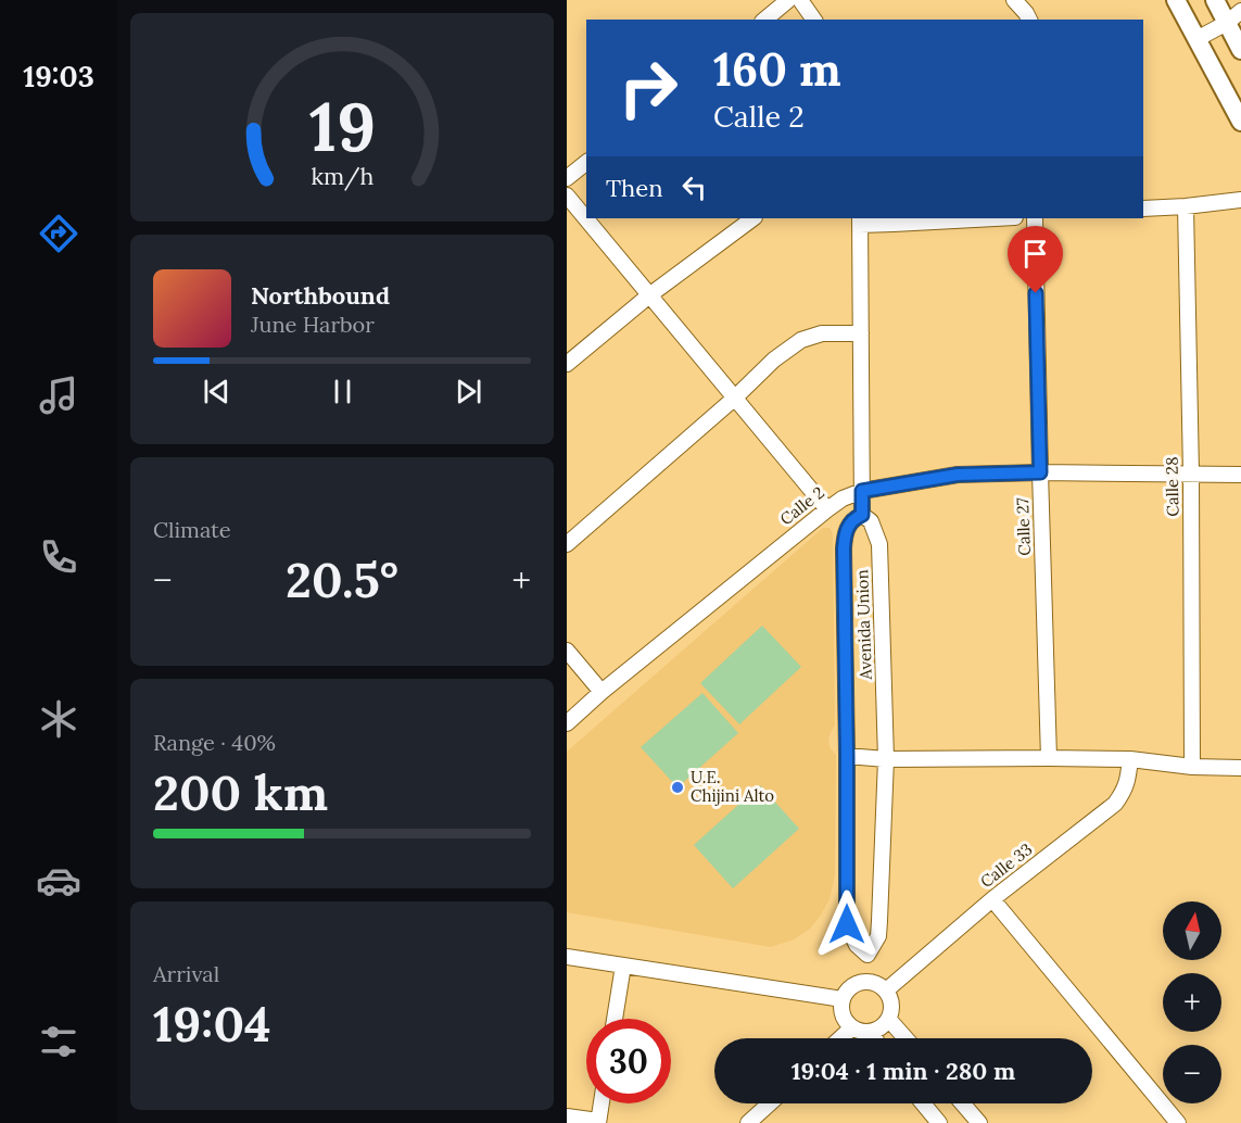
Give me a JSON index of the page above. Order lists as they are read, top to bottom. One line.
{"streets":{"street":["Calle 28","Calle 2","Calle 27","Avenida Union","Calle 33"]},"crossings":[["Calle 28","Calle 2"],["Calle 2","Calle 27"],["Avenida Union","Calle 33"]],"places":["U.E. Chijini Alto"],"north":"top","page":{"tabs":"19:03","turn":["160 m","Calle 2"],"then":"Then","song":["Northbound","June Harbor"],"tile":["Climate",["Range · 40%","200 km"],["Arrival","19:04"]],"heat":["−","20.5°","+"],"map_buttons":["+","−"],"limit":"30","trip":"19:04 · 1 min · 280 m","gauge":["19","km/h"]}}
